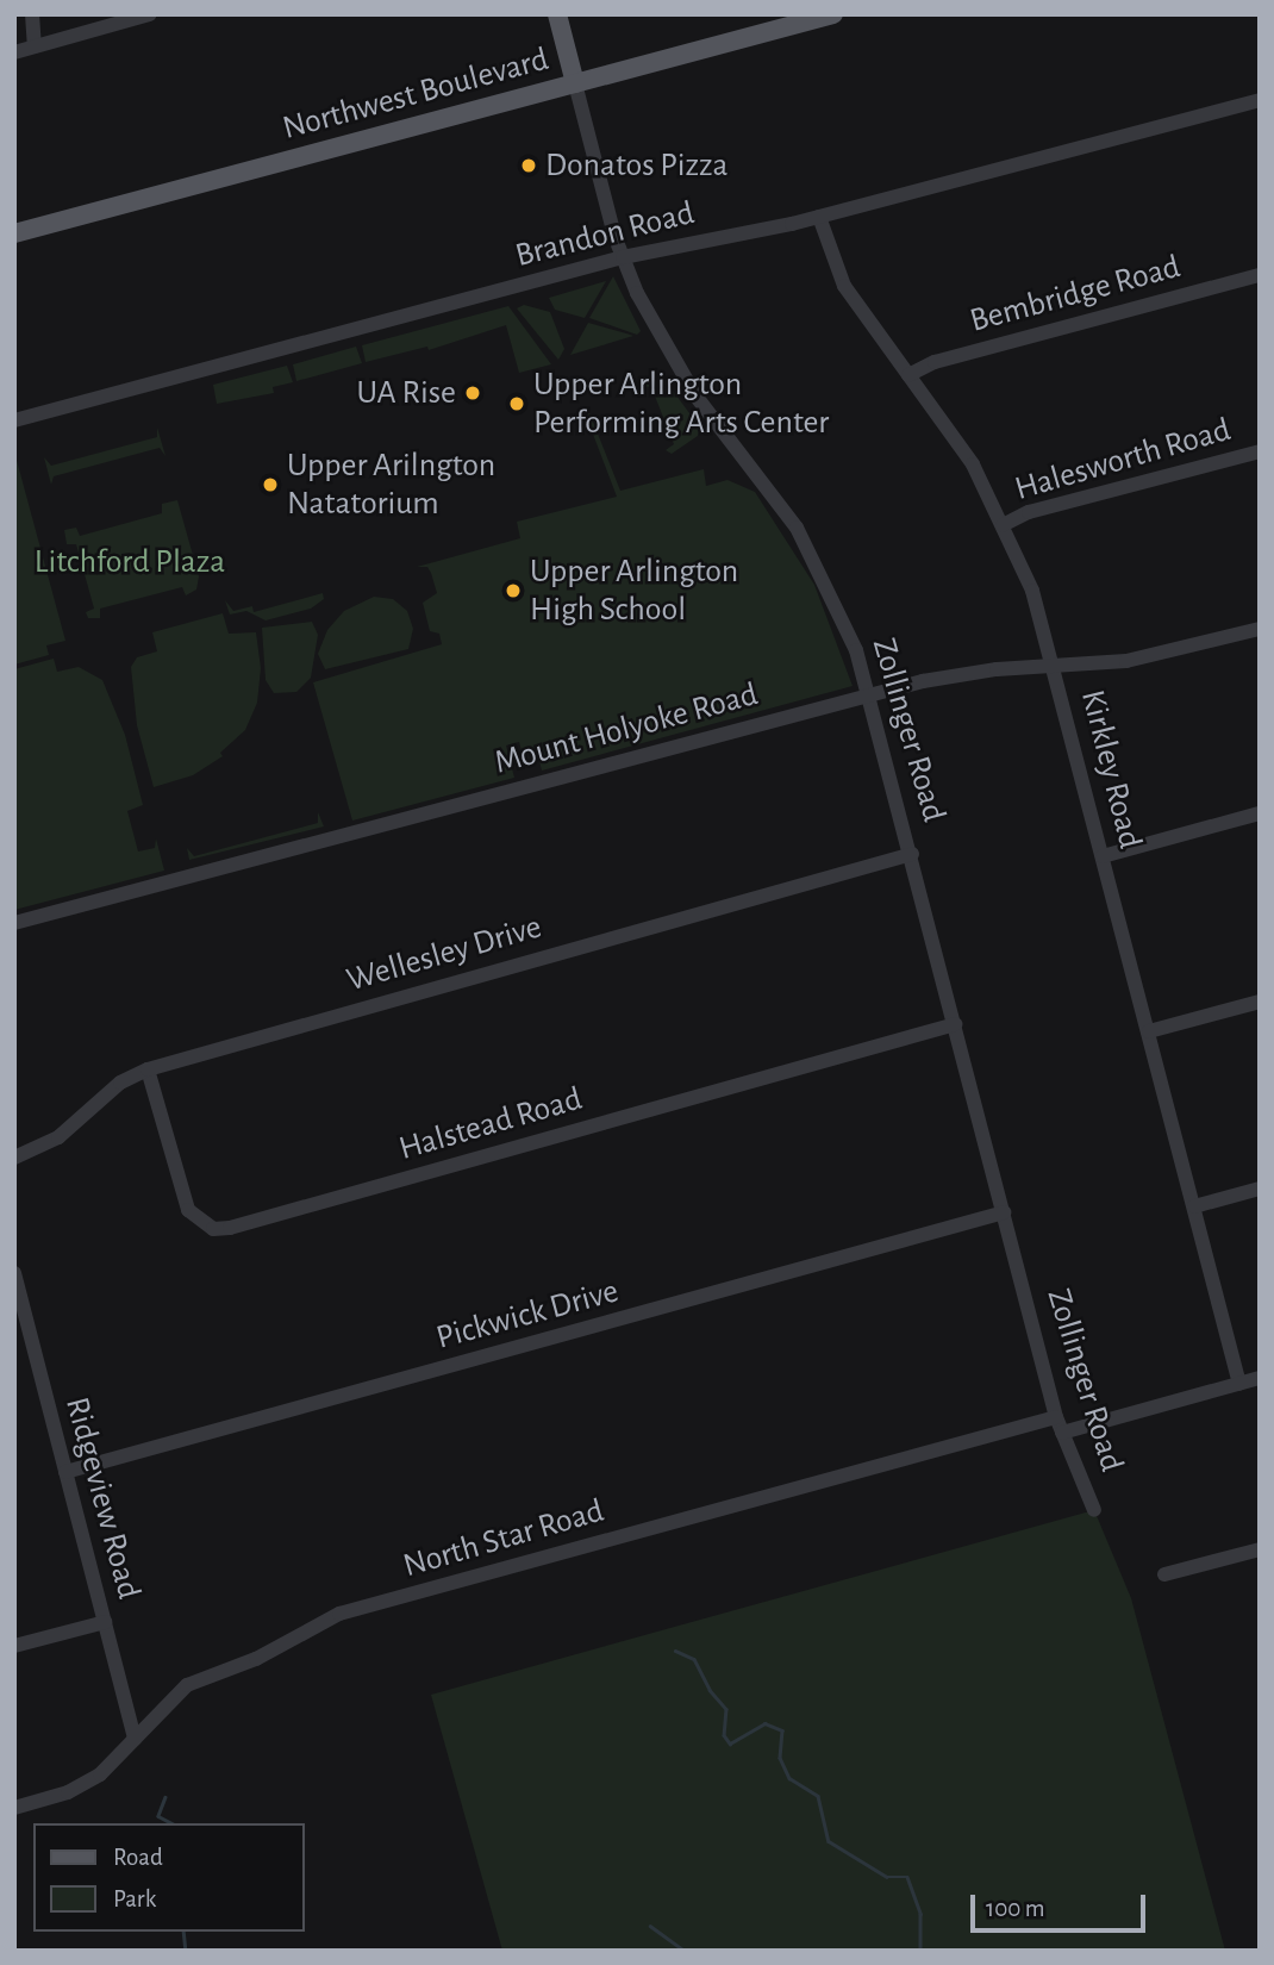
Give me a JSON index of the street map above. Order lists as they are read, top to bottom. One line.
{"streets":{"main road":["Northwest Boulevard","Zollinger Road"],"street":["Brandon Road","Bembridge Road","Halesworth Road","Mount Holyoke Road","Kirkley Road","Wellesley Drive","Halstead Road","Pickwick Drive","Ridgeview Road","North Star Road"]},"crossings":[["Northwest Boulevard","Zollinger Road"],["Brandon Road","Zollinger Road"],["Brandon Road","Kirkley Road"],["Bembridge Road","Kirkley Road"],["Halesworth Road","Kirkley Road"],["Mount Holyoke Road","Zollinger Road"],["Mount Holyoke Road","Kirkley Road"],["Zollinger Road","Wellesley Drive"],["Zollinger Road","Halstead Road"],["Zollinger Road","Pickwick Drive"],["Zollinger Road","North Star Road"],["Kirkley Road","North Star Road"],["Wellesley Drive","Halstead Road"],["Pickwick Drive","Ridgeview Road"],["Ridgeview Road","North Star Road"]],"parks":["Litchford Plaza"],"places":["Donatos Pizza","UA Rise","Upper Arlington Performing Arts Center","Upper Arilngton Natatorium","Upper Arlington High School"],"legend":["Road","Park"],"scale_bar":"100 m"}
